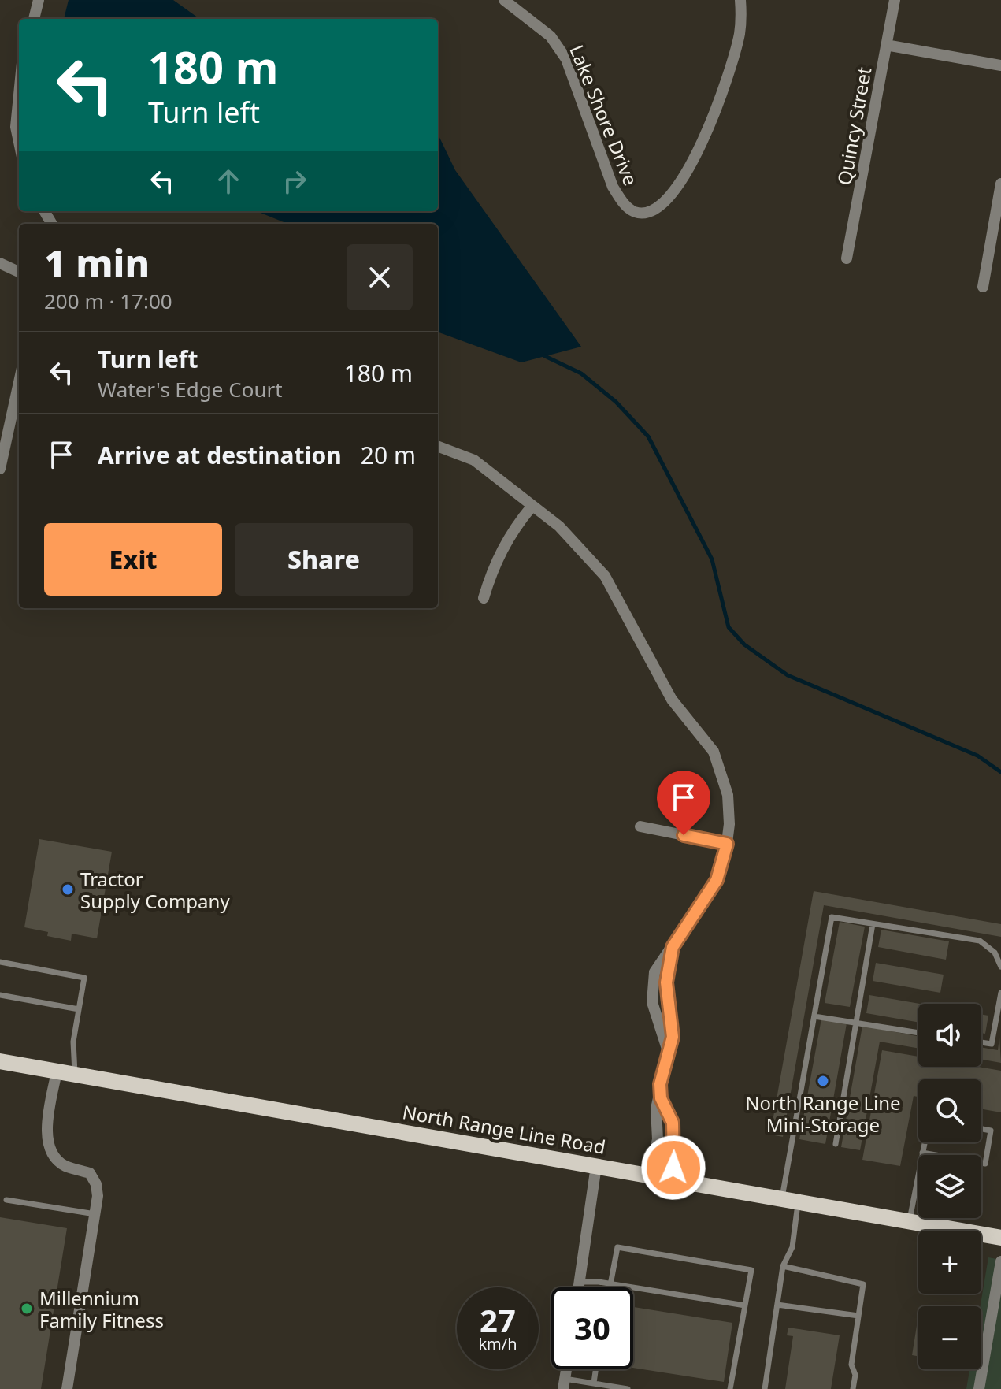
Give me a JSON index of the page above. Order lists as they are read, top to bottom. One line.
{"streets":{"main road":["North Range Line Road"],"street":["Lake Shore Drive","Quincy Street"]},"places":["Tractor Supply Company","North Range Line Mini-Storage","Millennium Family Fitness"],"page":{"turn":["180 m","Turn left"],"heading":["1 min","200 m · 17:00"],"list":[{"name":"Turn left","note":"Water's Edge Court","value":"180 m"},{"name":"Arrive at destination","value":"20 m"}],"buttons":["Exit","Share"],"map_buttons":["+","−"],"speed":"27 km/h","limit":"30"}}
